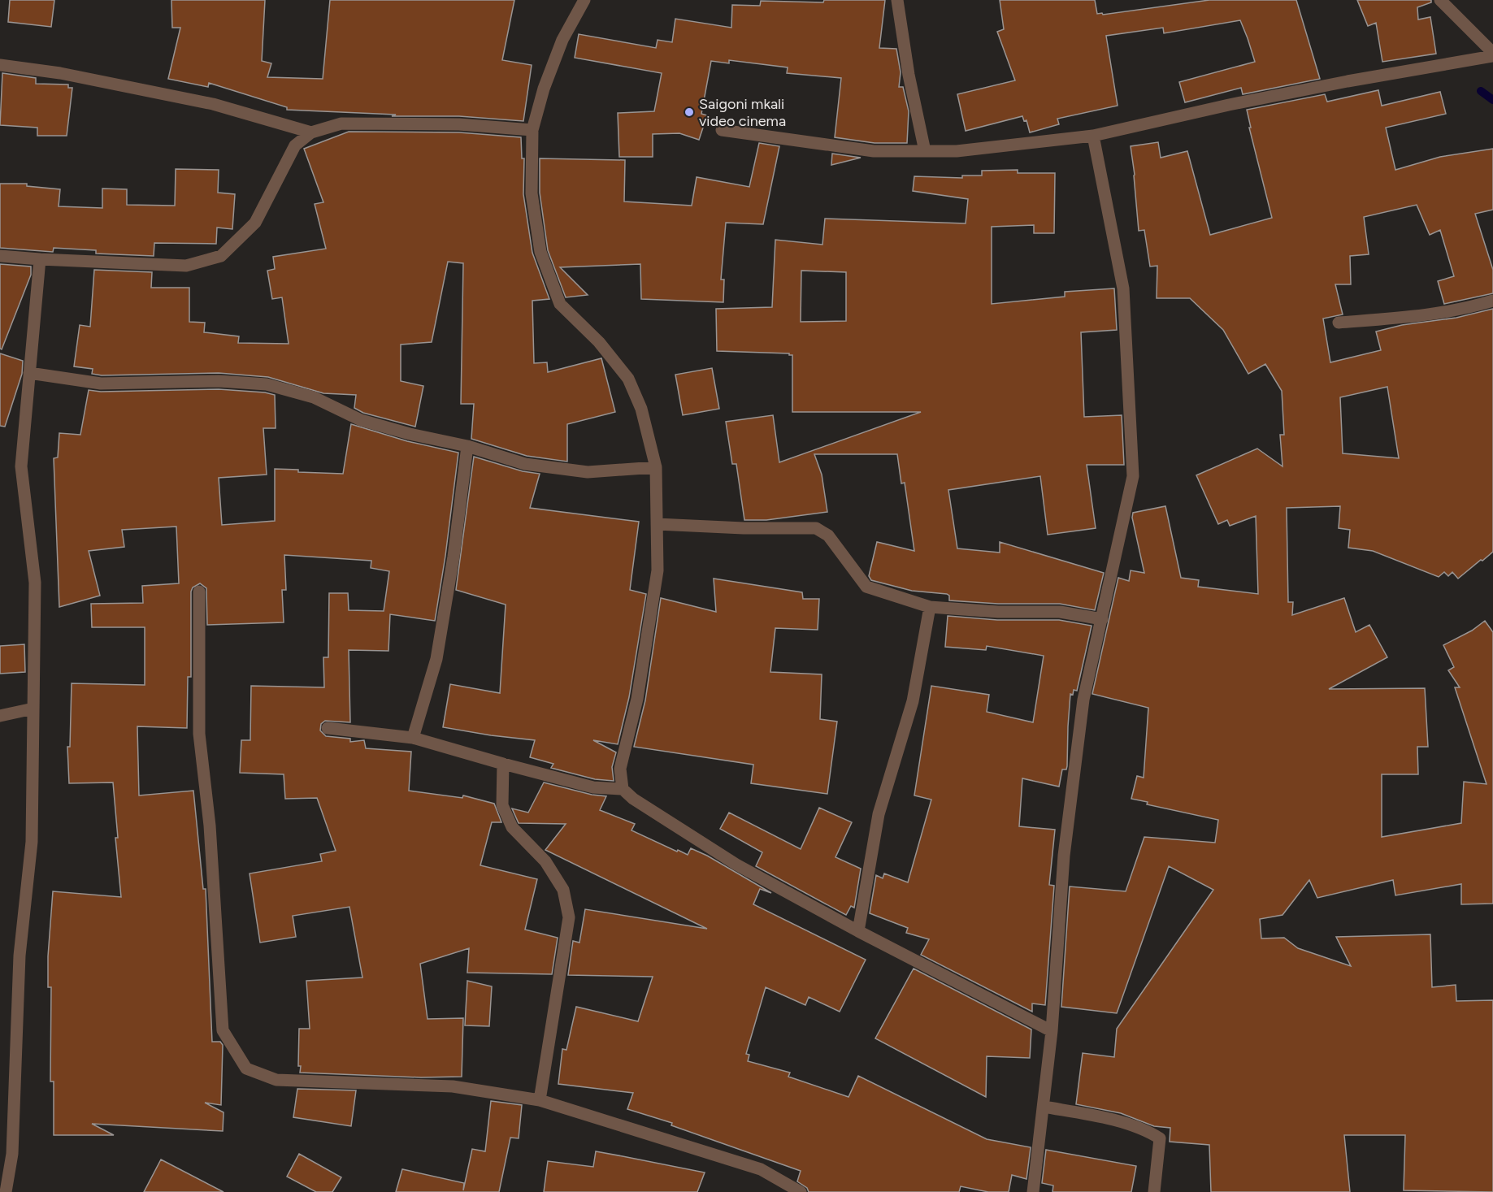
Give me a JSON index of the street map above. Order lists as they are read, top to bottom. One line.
{"places":["Saigoni mkali video cinema"]}
